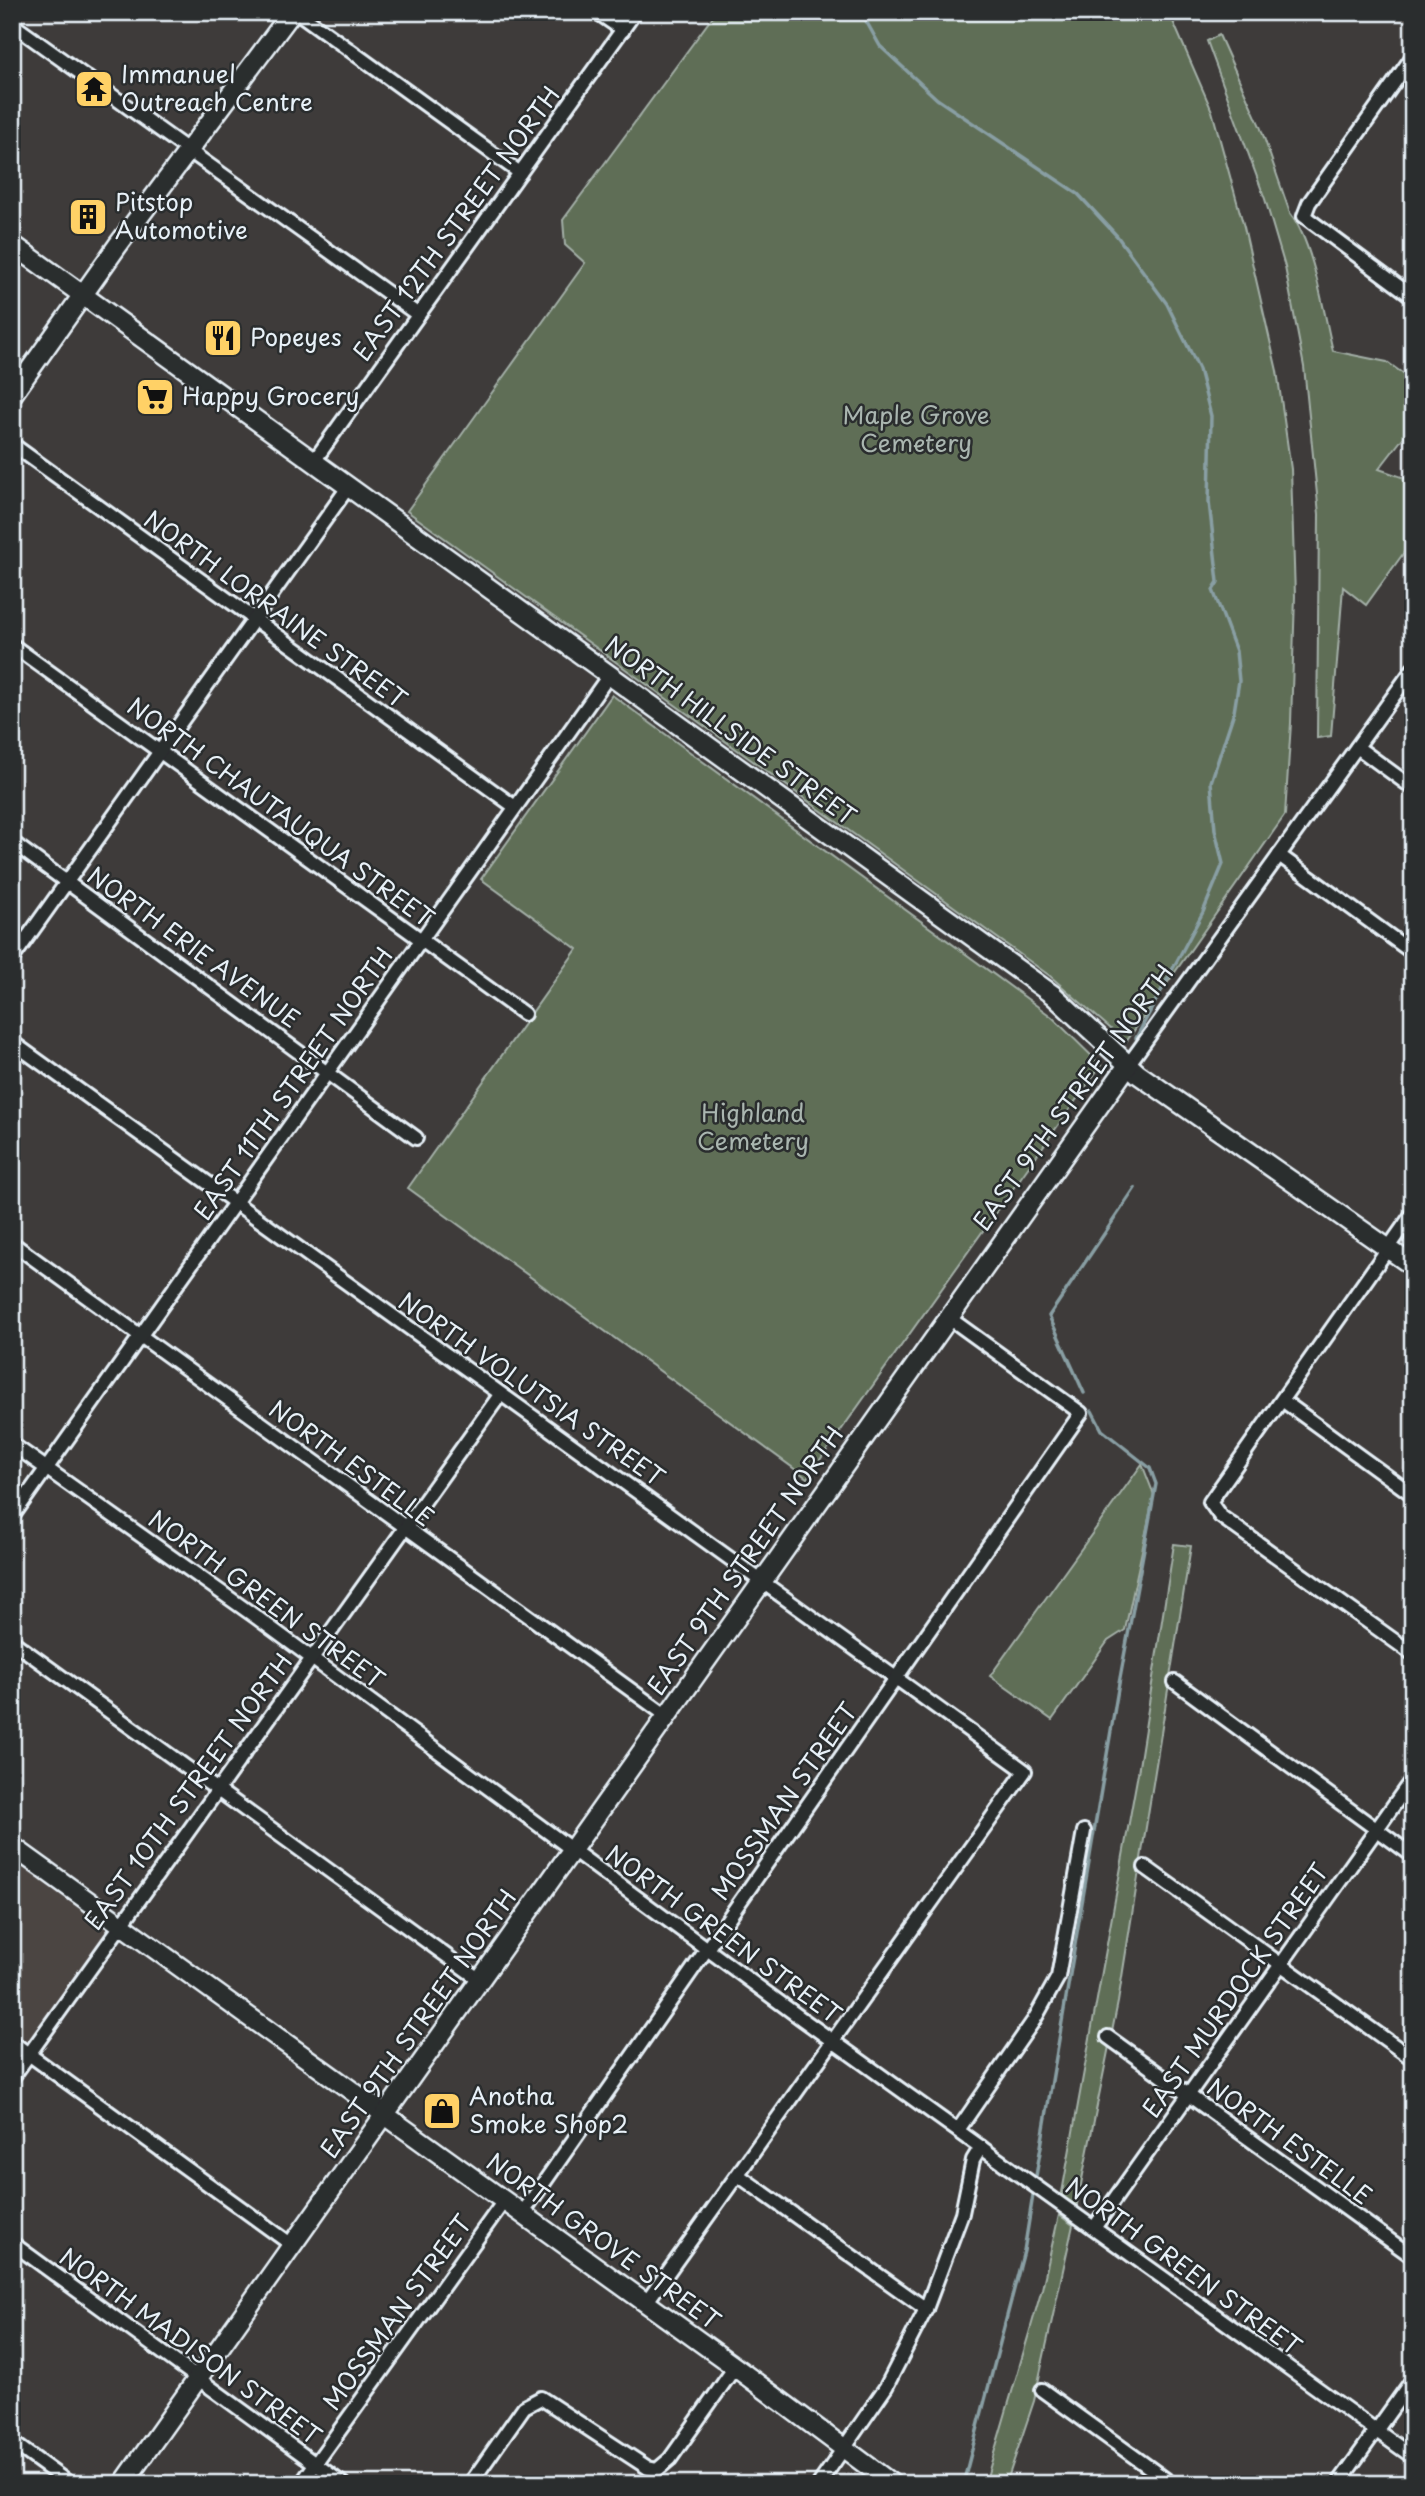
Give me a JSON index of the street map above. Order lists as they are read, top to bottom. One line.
{"streets":{"street":["EAST 12TH STREET NORTH","NORTH LORRAINE STREET","NORTH HILLSIDE STREET","NORTH CHAUTAUQUA STREET","NORTH ERIE AVENUE","EAST 11TH STREET NORTH","EAST 9TH STREET NORTH","NORTH VOLUTSIA STREET","NORTH ESTELLE","NORTH GREEN STREET","EAST 10TH STREET NORTH","MOSSMAN STREET","EAST MURDOCK STREET","NORTH GROVE STREET","NORTH MADISON STREET"]},"crossings":[["EAST 12TH STREET NORTH","NORTH HILLSIDE STREET"],["NORTH LORRAINE STREET","EAST 11TH STREET NORTH"],["NORTH HILLSIDE STREET","EAST 11TH STREET NORTH"],["NORTH HILLSIDE STREET","EAST 9TH STREET NORTH"],["NORTH CHAUTAUQUA STREET","EAST 11TH STREET NORTH"],["NORTH ERIE AVENUE","EAST 11TH STREET NORTH"],["EAST 11TH STREET NORTH","NORTH VOLUTSIA STREET"],["EAST 11TH STREET NORTH","NORTH ESTELLE"],["EAST 11TH STREET NORTH","NORTH GREEN STREET"],["EAST 9TH STREET NORTH","NORTH VOLUTSIA STREET"],["EAST 9TH STREET NORTH","NORTH ESTELLE"],["EAST 9TH STREET NORTH","NORTH GREEN STREET"],["EAST 9TH STREET NORTH","MOSSMAN STREET"],["EAST 9TH STREET NORTH","NORTH GROVE STREET"],["EAST 9TH STREET NORTH","NORTH MADISON STREET"],["NORTH VOLUTSIA STREET","NORTH GREEN STREET"],["NORTH VOLUTSIA STREET","EAST 10TH STREET NORTH"],["NORTH VOLUTSIA STREET","MOSSMAN STREET"],["NORTH ESTELLE","EAST 10TH STREET NORTH"],["NORTH ESTELLE","EAST MURDOCK STREET"],["NORTH GREEN STREET","EAST 10TH STREET NORTH"],["NORTH GREEN STREET","MOSSMAN STREET"],["NORTH GREEN STREET","EAST MURDOCK STREET"],["EAST 10TH STREET NORTH","NORTH GROVE STREET"],["MOSSMAN STREET","NORTH GROVE STREET"],["MOSSMAN STREET","NORTH MADISON STREET"]],"parks":["Maple Grove Cemetery","Highland Cemetery"],"places":{"temple":["Immanuel Outreach Centre"],"building":["Pitstop Automotive"],"restaurant":["Popeyes"],"supermarket":["Happy Grocery"],"shop":["Anotha Smoke Shop2"]}}
